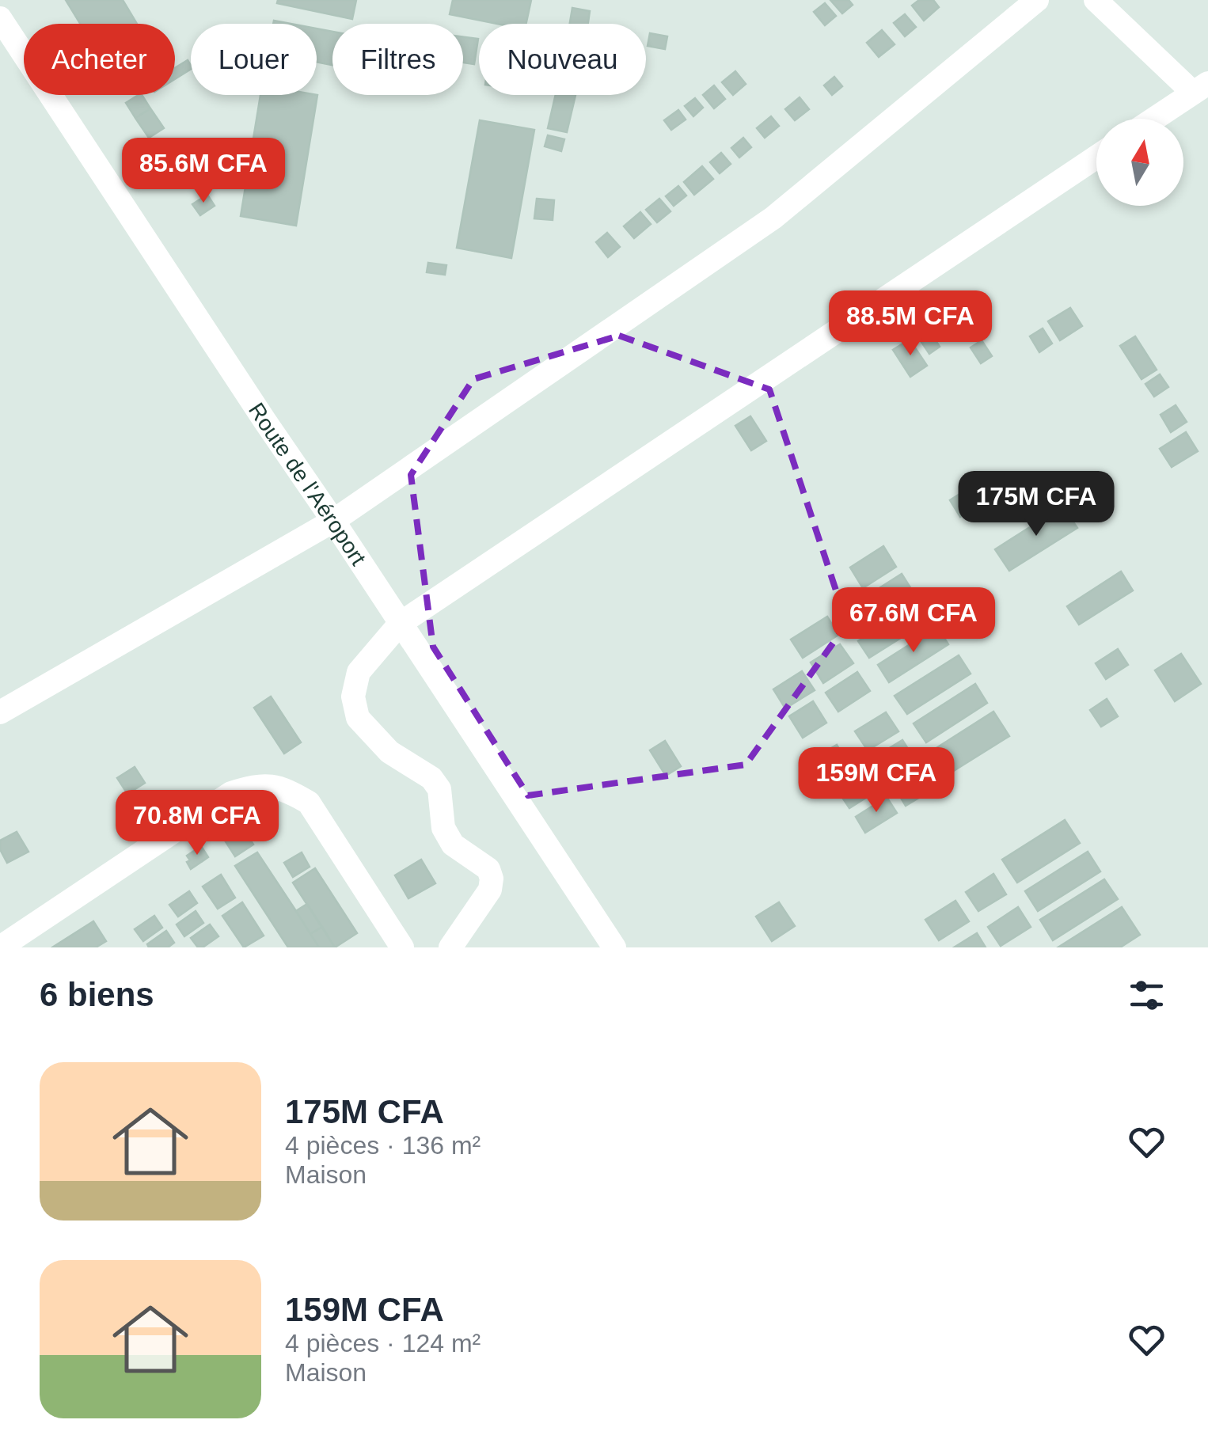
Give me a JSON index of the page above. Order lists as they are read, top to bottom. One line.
{"streets":{"street":["Route de l'Aéroport"]},"north":"top","page":{"chip":["Acheter","Louer","Filtres","Nouveau"],"price":["85.6M CFA","88.5M CFA","175M CFA","67.6M CFA","159M CFA","70.8M CFA"],"heading":"6 biens","list":[{"name":"175M CFA","note":"4 pièces · 136 m² · Maison"},{"name":"159M CFA","note":"4 pièces · 124 m² · Maison"}]}}
